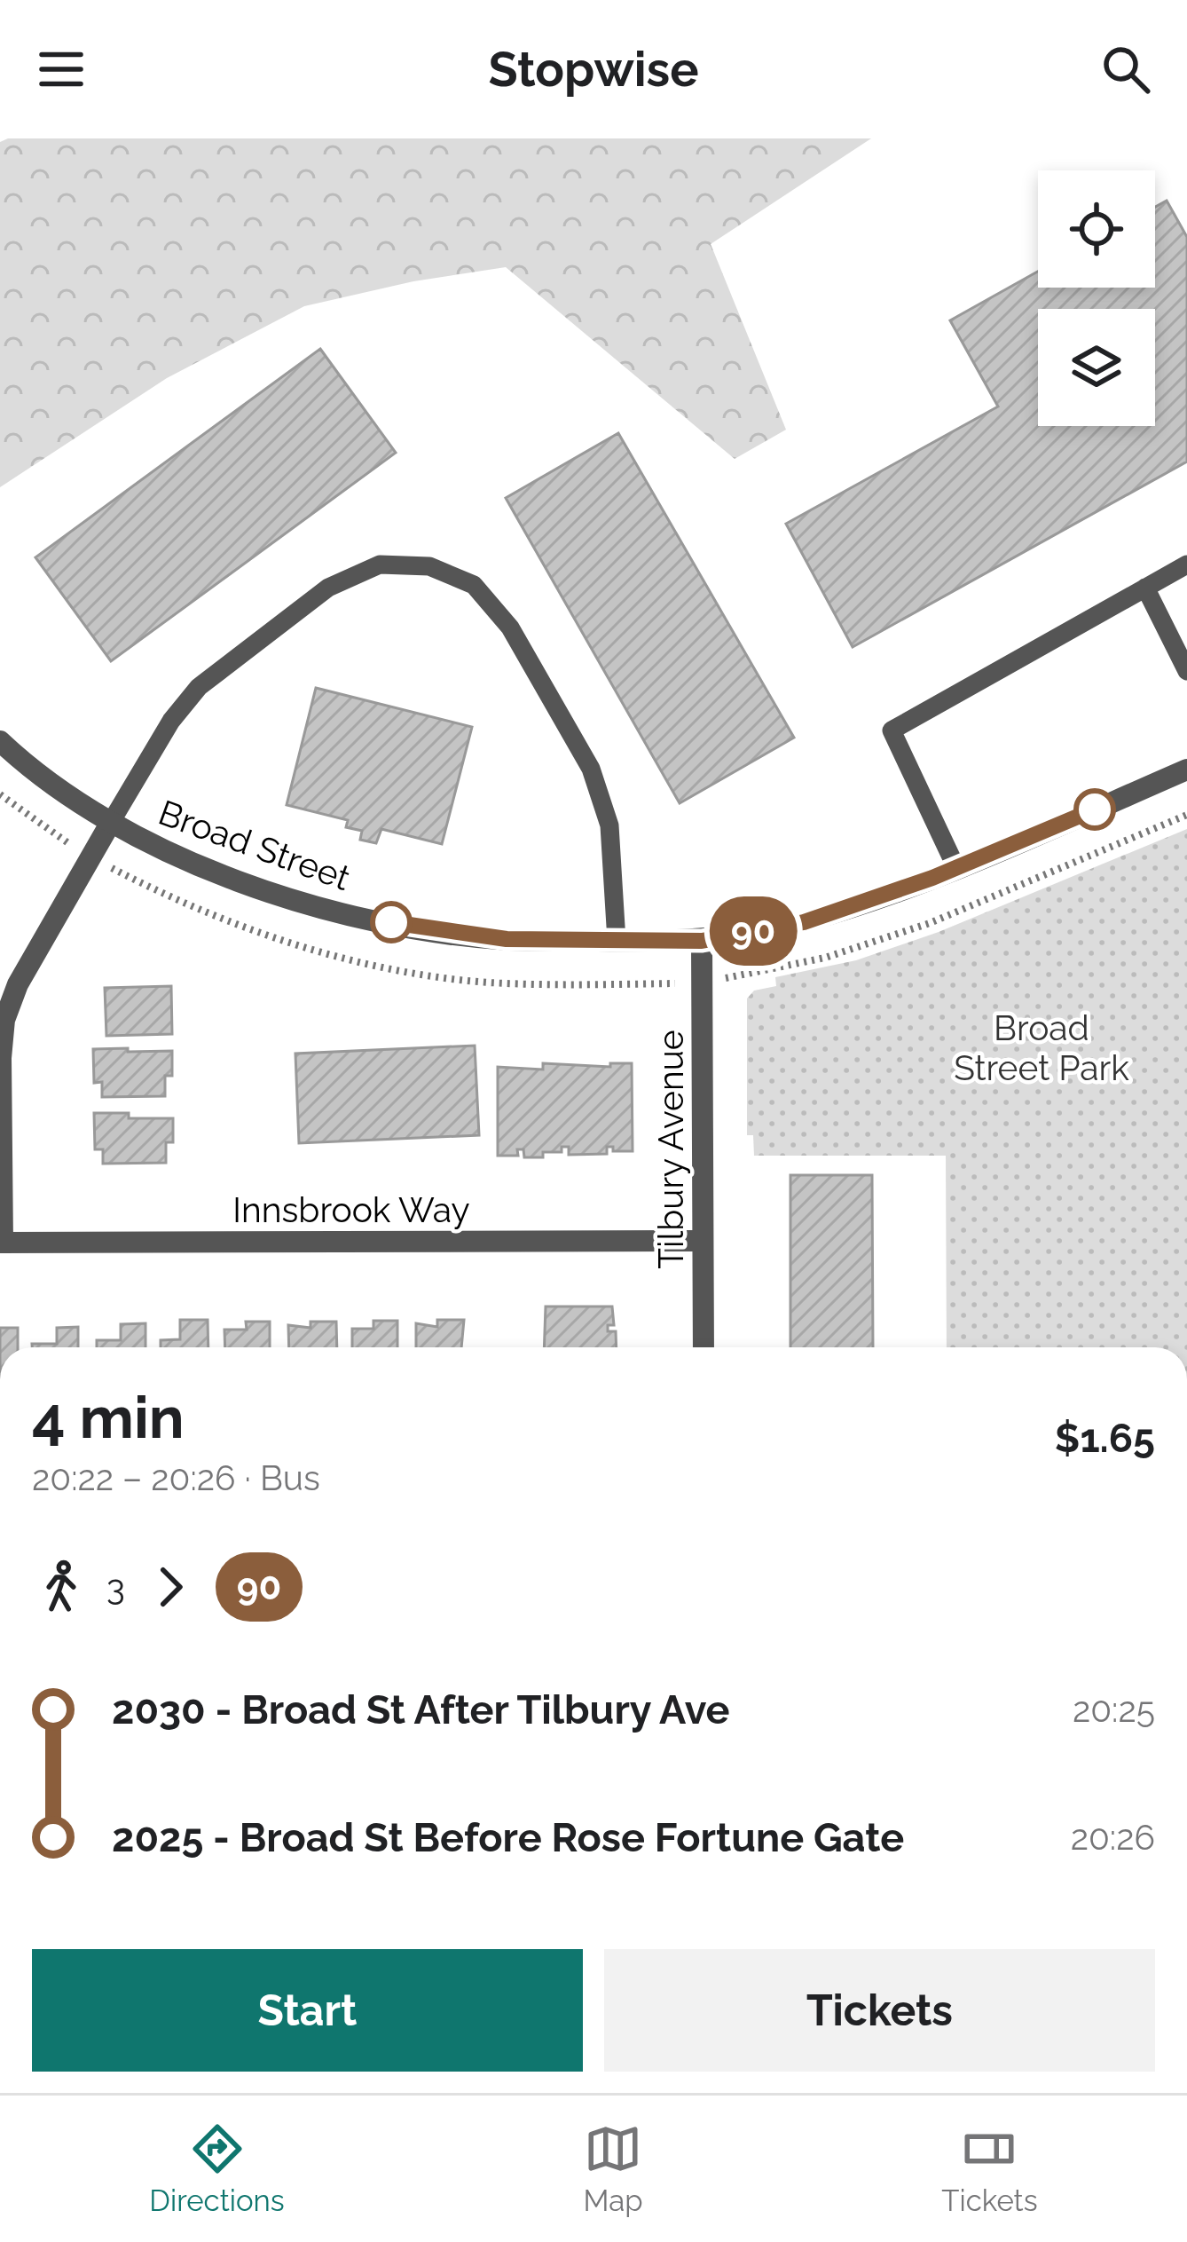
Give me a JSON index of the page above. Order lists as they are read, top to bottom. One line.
{"streets":{"street":["Broad Street","Tilbury Avenue","Innsbrook Way"]},"crossings":[["Broad Street","Tilbury Avenue"],["Tilbury Avenue","Innsbrook Way"]],"parks":["Broad Street Park"],"lines":["bus line 90"],"page":{"header":"Stopwise","on_map":"90","heading":["4 min","20:22 – 20:26 · Bus","$1.65"],"legs":["3","90"],"list":[{"name":"2030 - Broad St After Tilbury Ave","value":"20:25"},{"name":"2025 - Broad St Before Rose Fortune Gate","value":"20:26"}],"buttons":["Start","Tickets"],"tabs":["Directions","Map","Tickets"]}}
